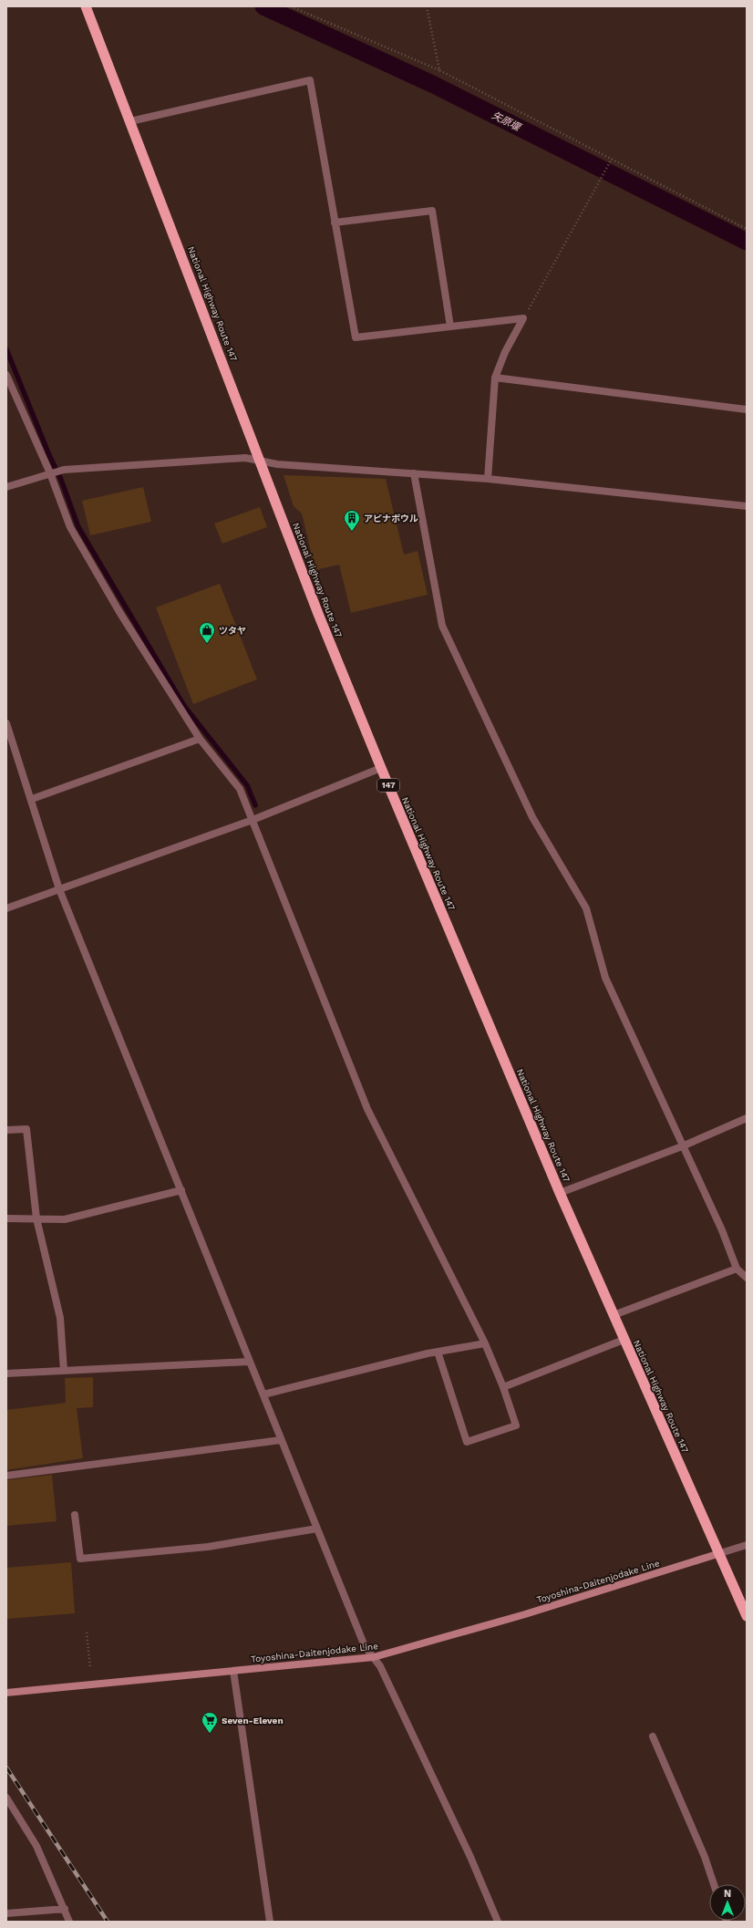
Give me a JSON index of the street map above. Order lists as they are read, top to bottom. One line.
{"streets":{"highway":["National Highway Route 147","147"],"main road":["Toyoshina-Daitenjodake Line"]},"crossings":[["National Highway Route 147","Toyoshina-Daitenjodake Line"]],"water":["矢原堰"],"places":{"building":["アピナボウル"],"shop":["ツタヤ"],"supermarket":["Seven-Eleven"]},"north":"top"}
